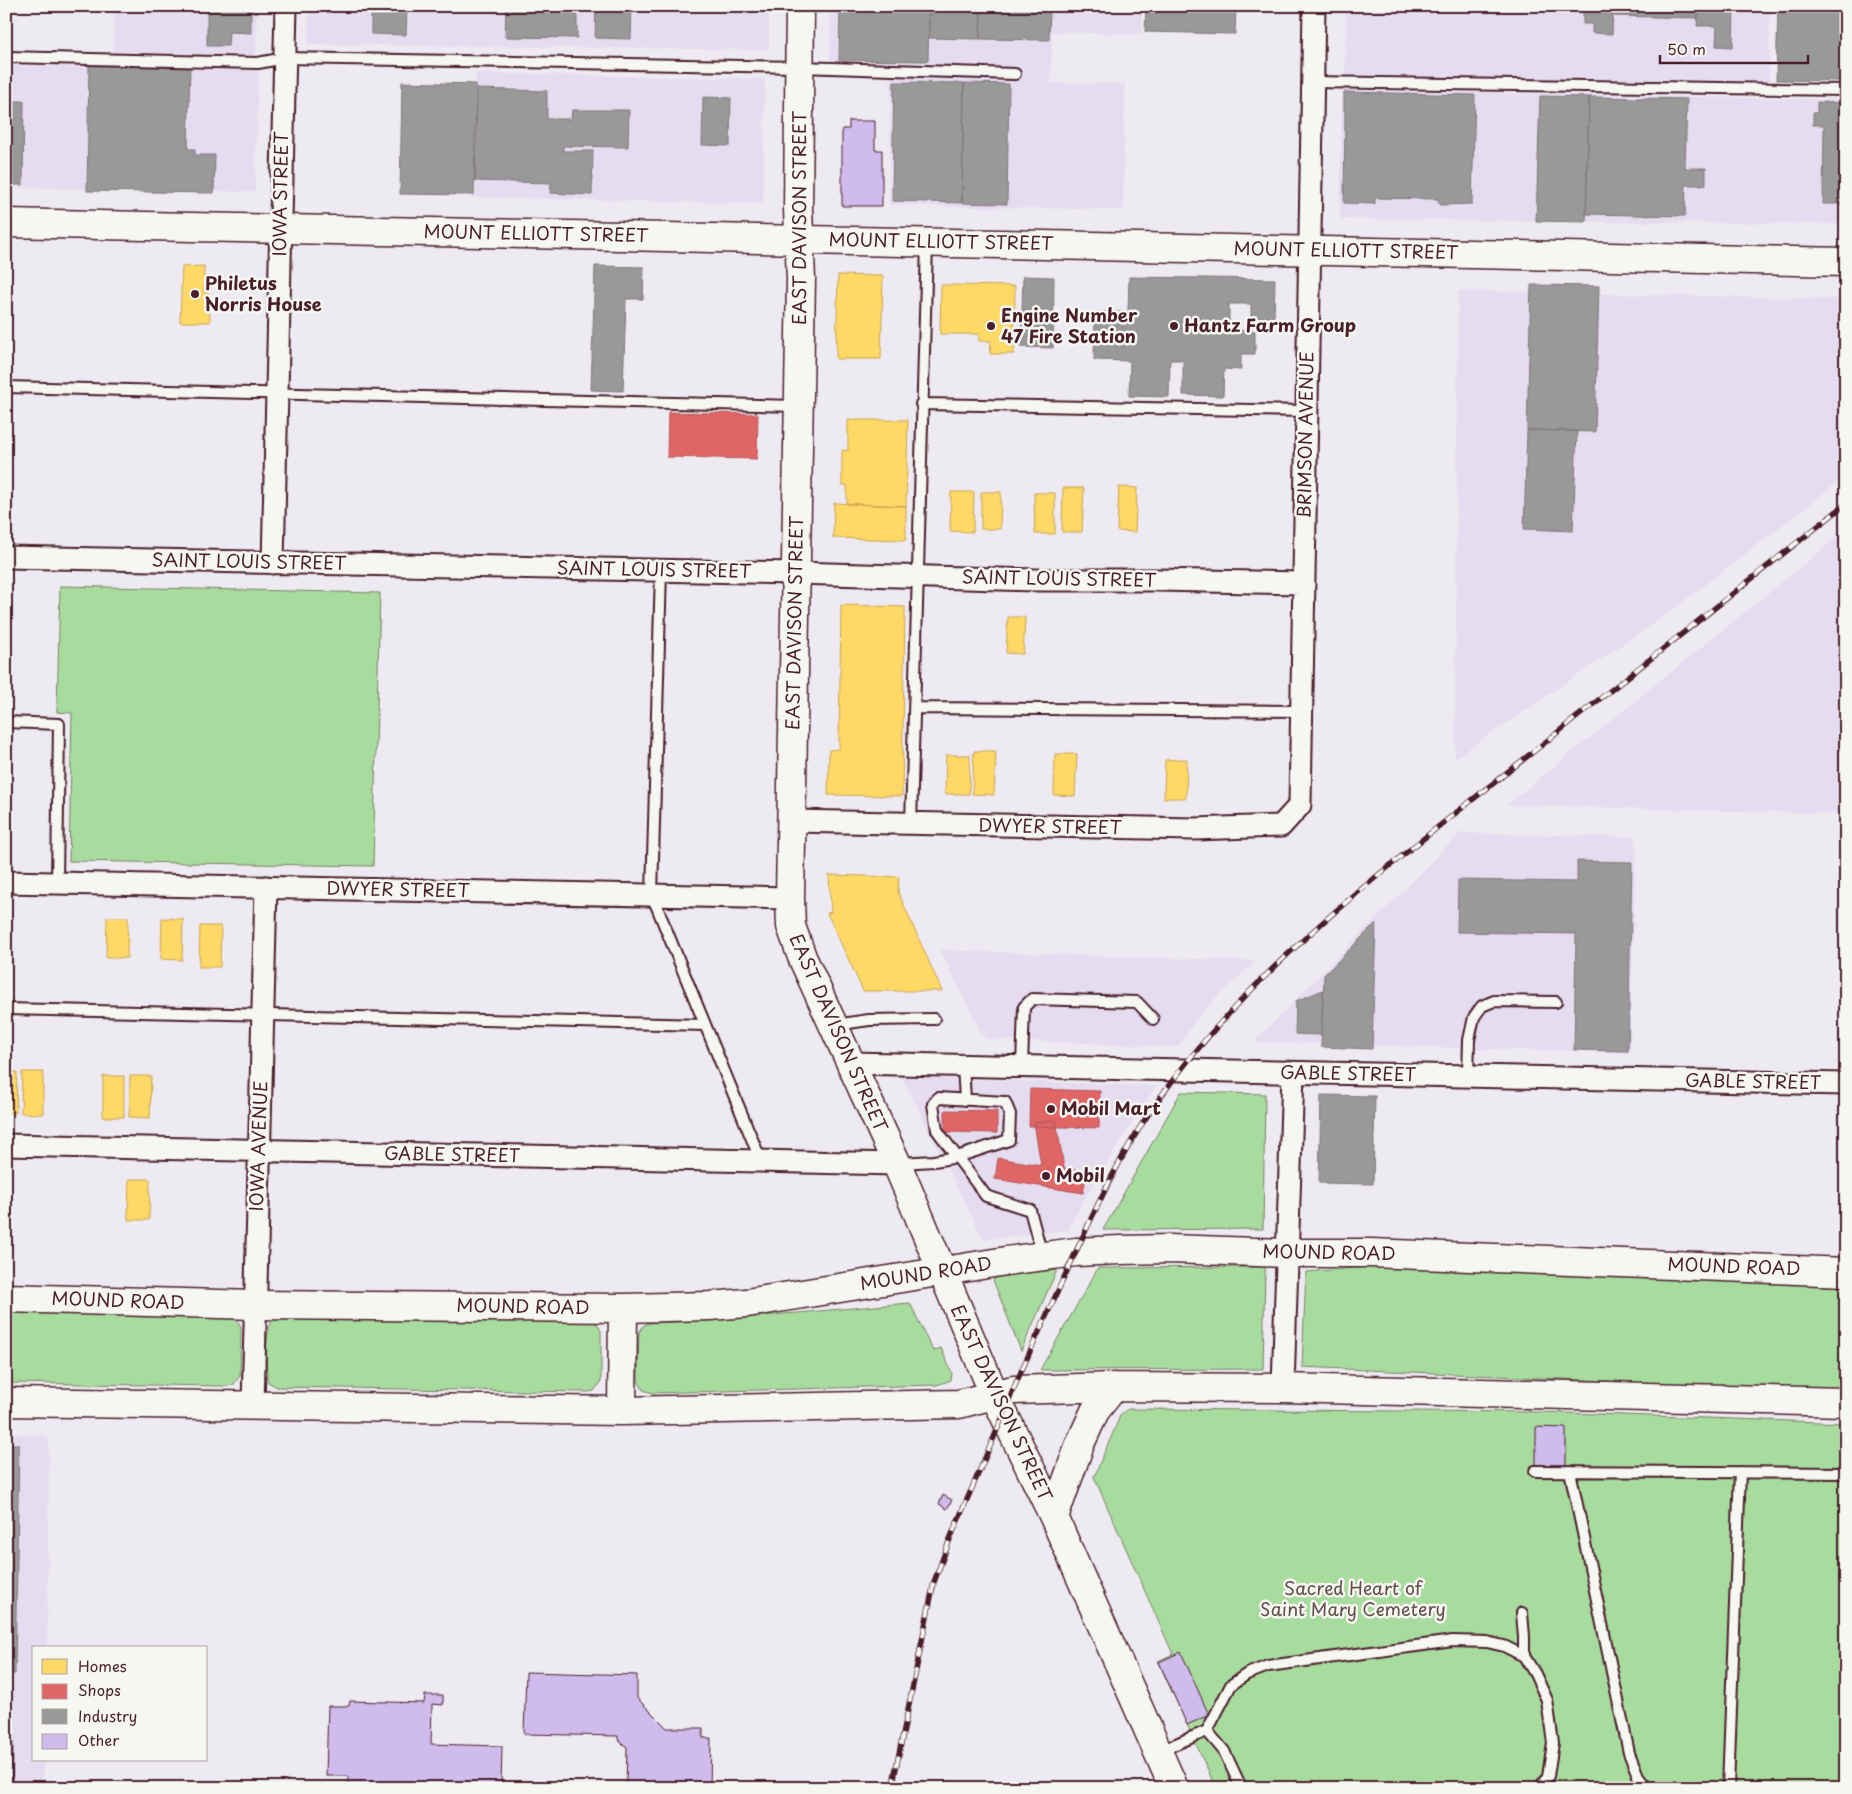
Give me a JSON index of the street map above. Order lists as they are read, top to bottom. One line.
{"streets":{"main road":["EAST DAVISON STREET","MOUNT ELLIOTT STREET","MOUND ROAD"],"street":["IOWA STREET","BRIMSON AVENUE","SAINT LOUIS STREET","DWYER STREET","GABLE STREET","IOWA AVENUE"]},"crossings":[["IOWA STREET","MOUNT ELLIOTT STREET"],["IOWA STREET","SAINT LOUIS STREET"],["EAST DAVISON STREET","MOUNT ELLIOTT STREET"],["EAST DAVISON STREET","SAINT LOUIS STREET"],["EAST DAVISON STREET","DWYER STREET"],["EAST DAVISON STREET","GABLE STREET"],["EAST DAVISON STREET","MOUND ROAD"],["MOUNT ELLIOTT STREET","BRIMSON AVENUE"],["BRIMSON AVENUE","SAINT LOUIS STREET"],["BRIMSON AVENUE","DWYER STREET"],["DWYER STREET","IOWA AVENUE"],["GABLE STREET","IOWA AVENUE"],["IOWA AVENUE","MOUND ROAD"]],"parks":["Sacred Heart of Saint Mary Cemetery"],"places":["Philetus Norris House","Engine Number 47 Fire Station","Hantz Farm Group","Mobil Mart","Mobil"],"legend":["Homes","Shops","Industry","Other"],"scale_bar":"50 m"}
